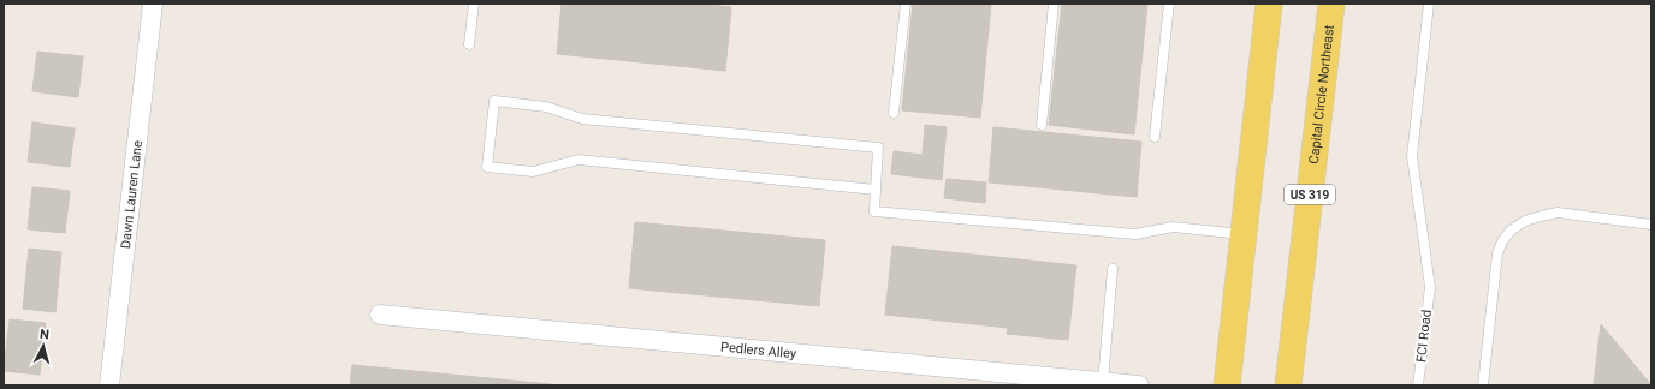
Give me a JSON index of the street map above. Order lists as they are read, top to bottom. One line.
{"streets":{"main road":["Capital Circle Northeast","US 319"],"street":["Dawn Lauren Lane","Pedlers Alley"],"lane":["FCI Road"]},"north":"top"}
